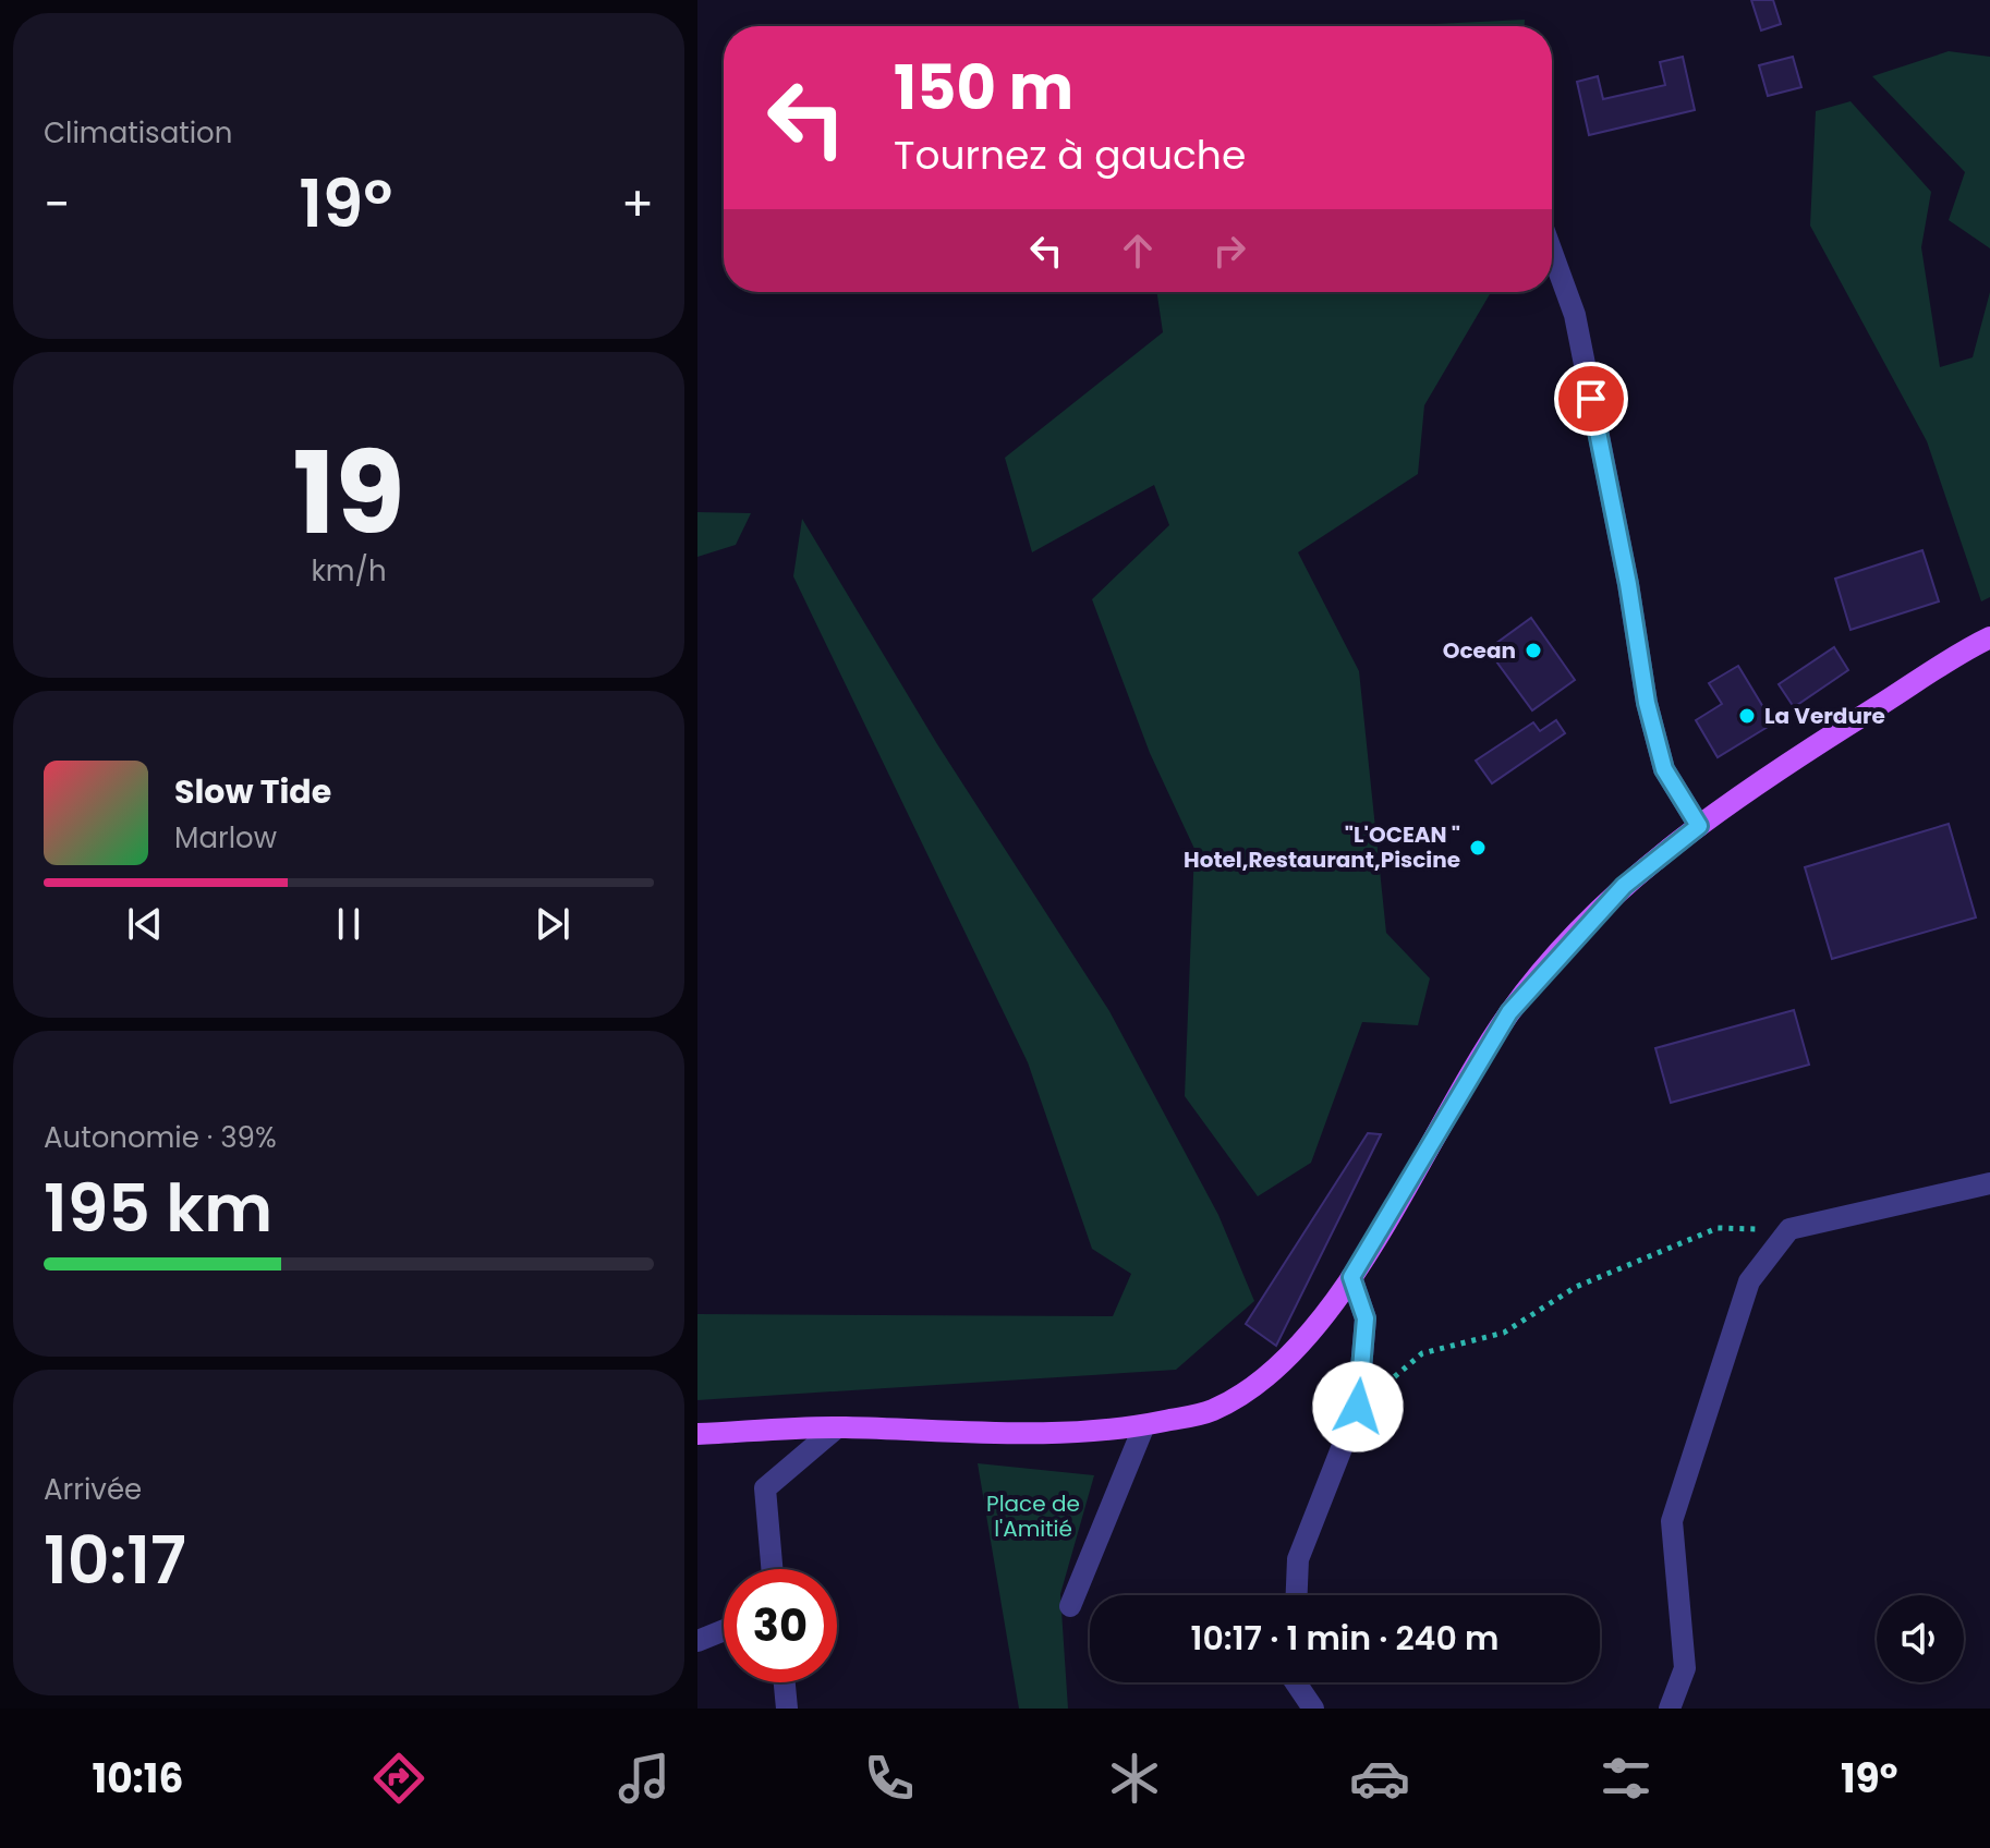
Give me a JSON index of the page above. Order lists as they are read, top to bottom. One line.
{"parks":["Place de l'Amitié"],"places":["Ocean","La Verdure","\"L'OCEAN \" Hotel,Restaurant,Piscine"],"page":{"tile":["Climatisation",["19","km/h"],["Autonomie · 39%","195 km"],["Arrivée","10:17"]],"turn":["150 m","Tournez à gauche"],"heat":["−","19°","+"],"song":["Slow Tide","Marlow"],"limit":"30","trip":"10:17 · 1 min · 240 m","tabs":["10:16","19°"]}}
